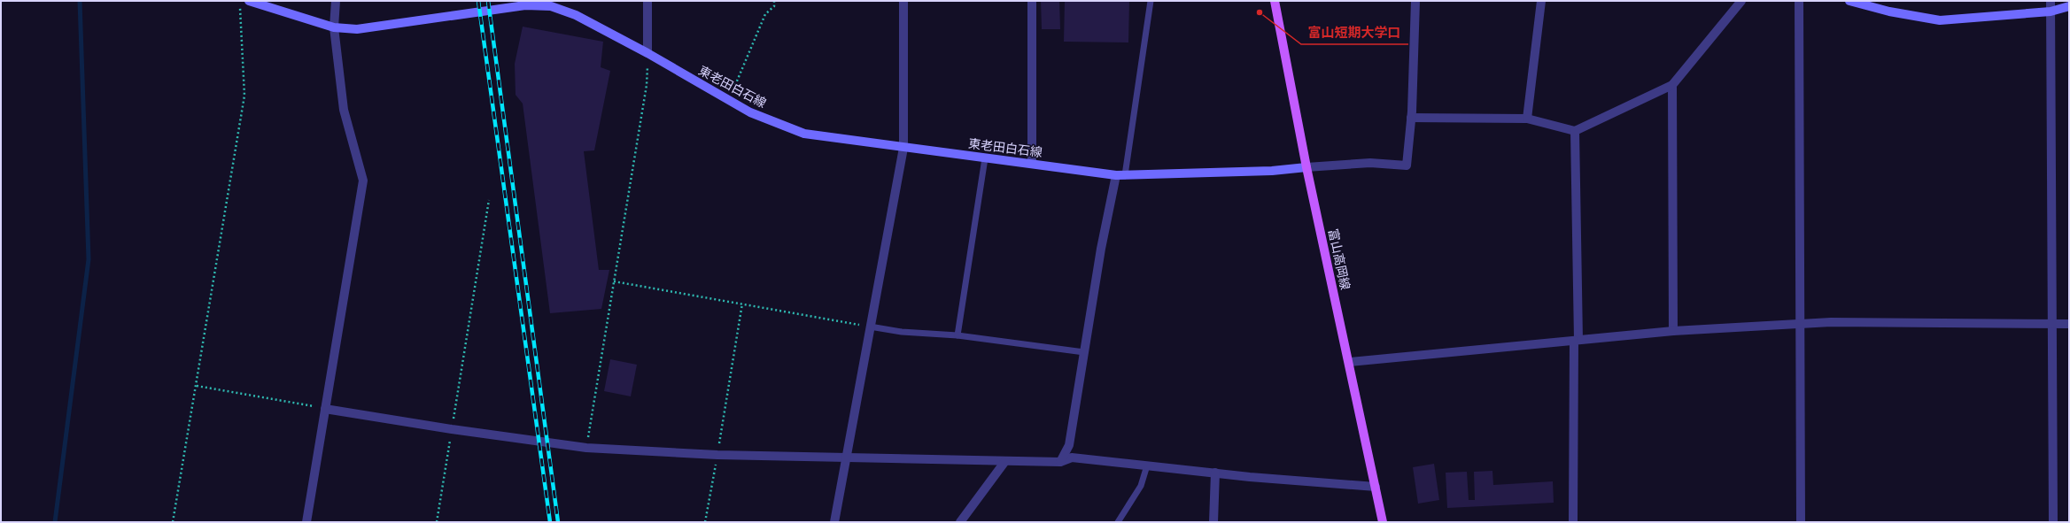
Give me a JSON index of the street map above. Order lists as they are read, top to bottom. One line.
{"streets":{"main road":["東老田白石線","富山高岡線"]},"crossings":[["東老田白石線","富山高岡線"]],"places":["富山短期大学口"]}
